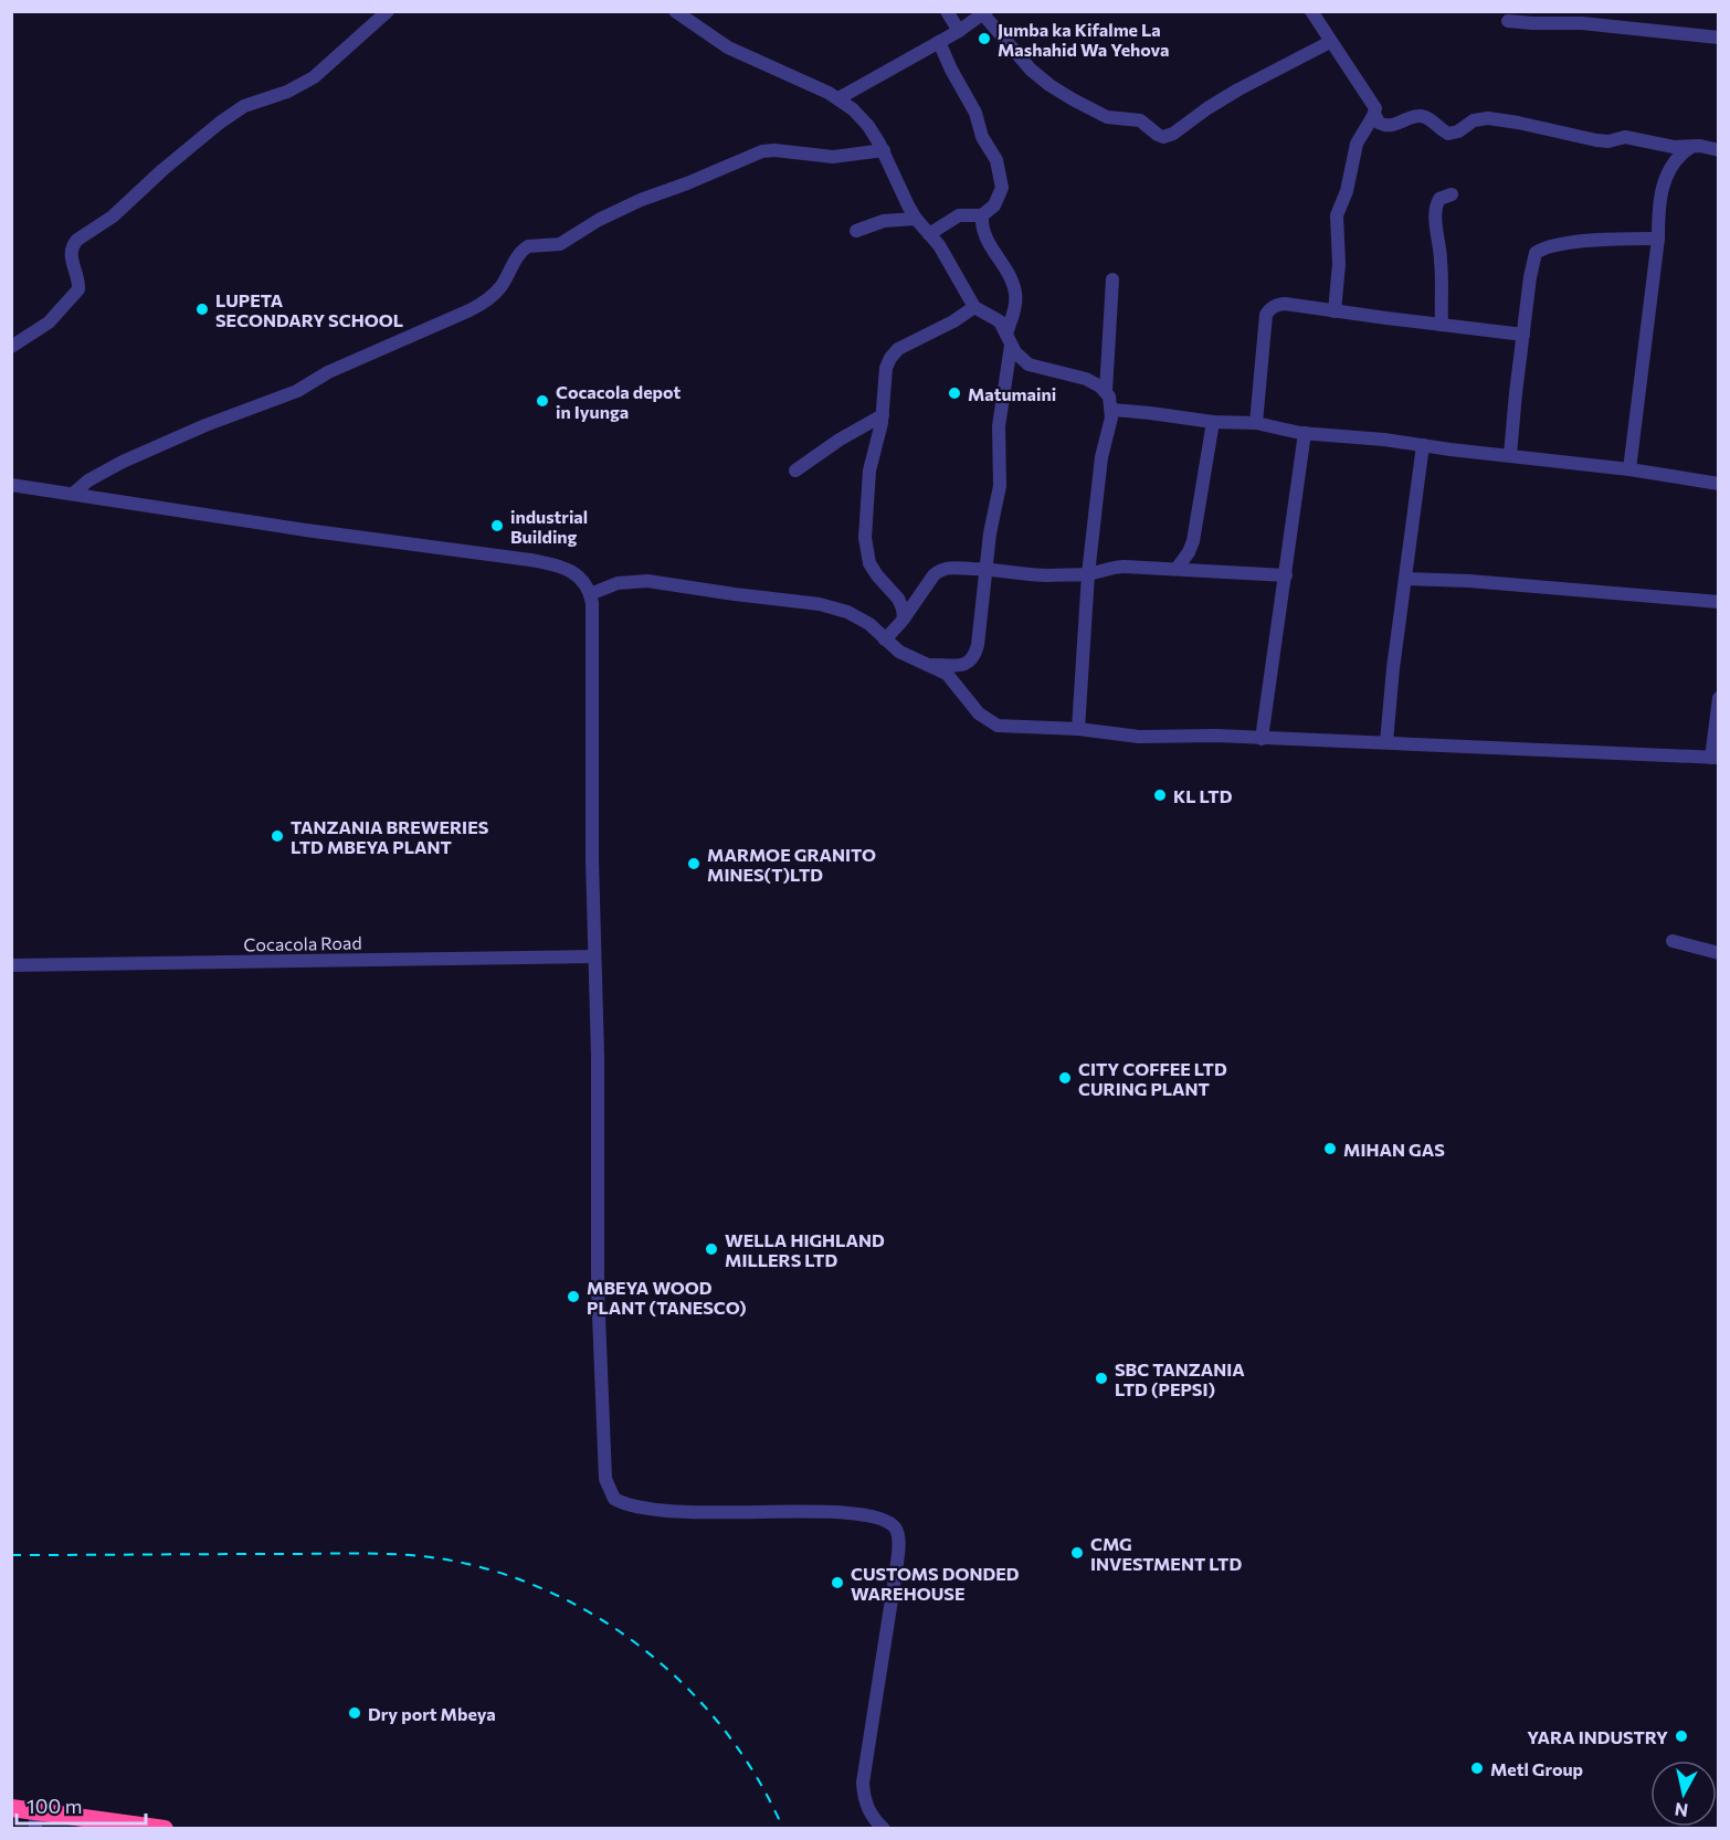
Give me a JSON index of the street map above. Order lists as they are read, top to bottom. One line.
{"streets":{"street":["Cocacola Road"]},"places":["Jumba ka Kifalme La Mashahid Wa Yehova","LUPETA SECONDARY SCHOOL","Matumaini","Cocacola depot in Iyunga","industrial Building","KL LTD","TANZANIA BREWERIES LTD MBEYA PLANT","MARMOE GRANITO MINES(T)LTD","CITY COFFEE LTD CURING PLANT","MIHAN GAS","WELLA HIGHLAND MILLERS LTD","MBEYA WOOD PLANT (TANESCO)","SBC TANZANIA LTD (PEPSI)","CMG INVESTMENT LTD","CUSTOMS DONDED WAREHOUSE","Dry port Mbeya","YARA INDUSTRY","Metl Group"],"scale_bar":"100 m","north":"bottom"}
